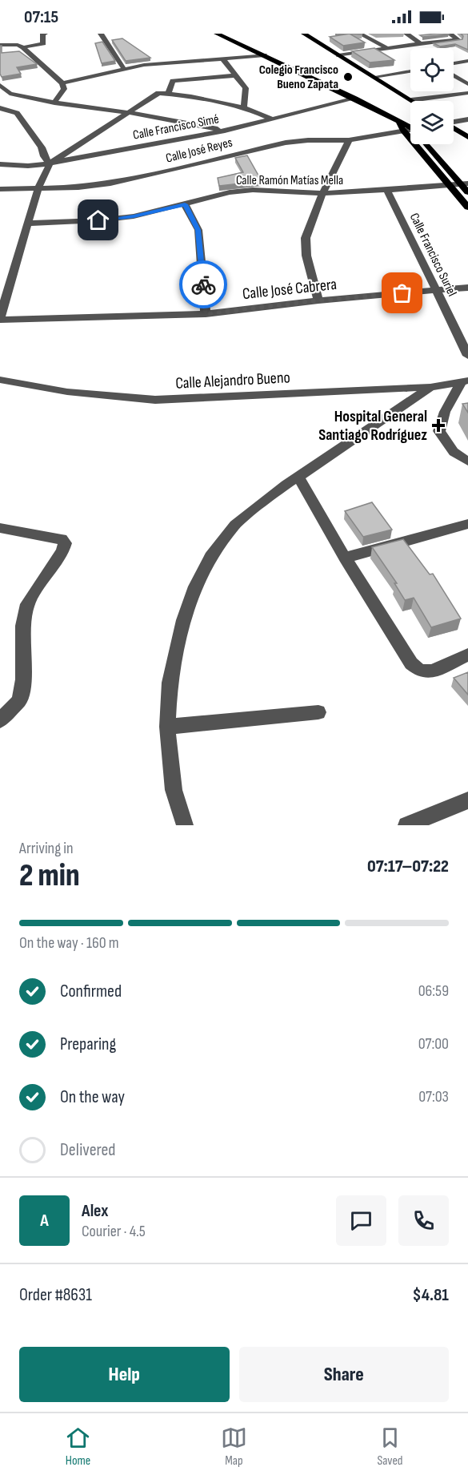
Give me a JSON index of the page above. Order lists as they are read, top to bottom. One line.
{"streets":{"street":["Calle Francisco Simé","Calle José Reyes","Calle Ramón Matías Mella","Calle Francisco Suriel","Calle José Cabrera","Calle Alejandro Bueno"]},"crossings":[["Calle Ramón Matías Mella","Calle Francisco Suriel"],["Calle Francisco Suriel","Calle José Cabrera"]],"places":{"other":["Colegio Francisco Bueno Zapata"],"health":["Hospital General Santiago Rodríguez"]},"page":{"status":"07:15","heading":["2 min","Arriving in","07:17–07:22"],"panel":["Alex","Courier · 4.5","Order #8631","$4.81"],"bar":"On the way · 160 m","list":[["Confirmed","06:59"],["Preparing","07:00"],["On the way","07:03"],"Delivered"],"round":"A","buttons":["Help","Share"],"tabs":["Home","Map","Saved"]}}
